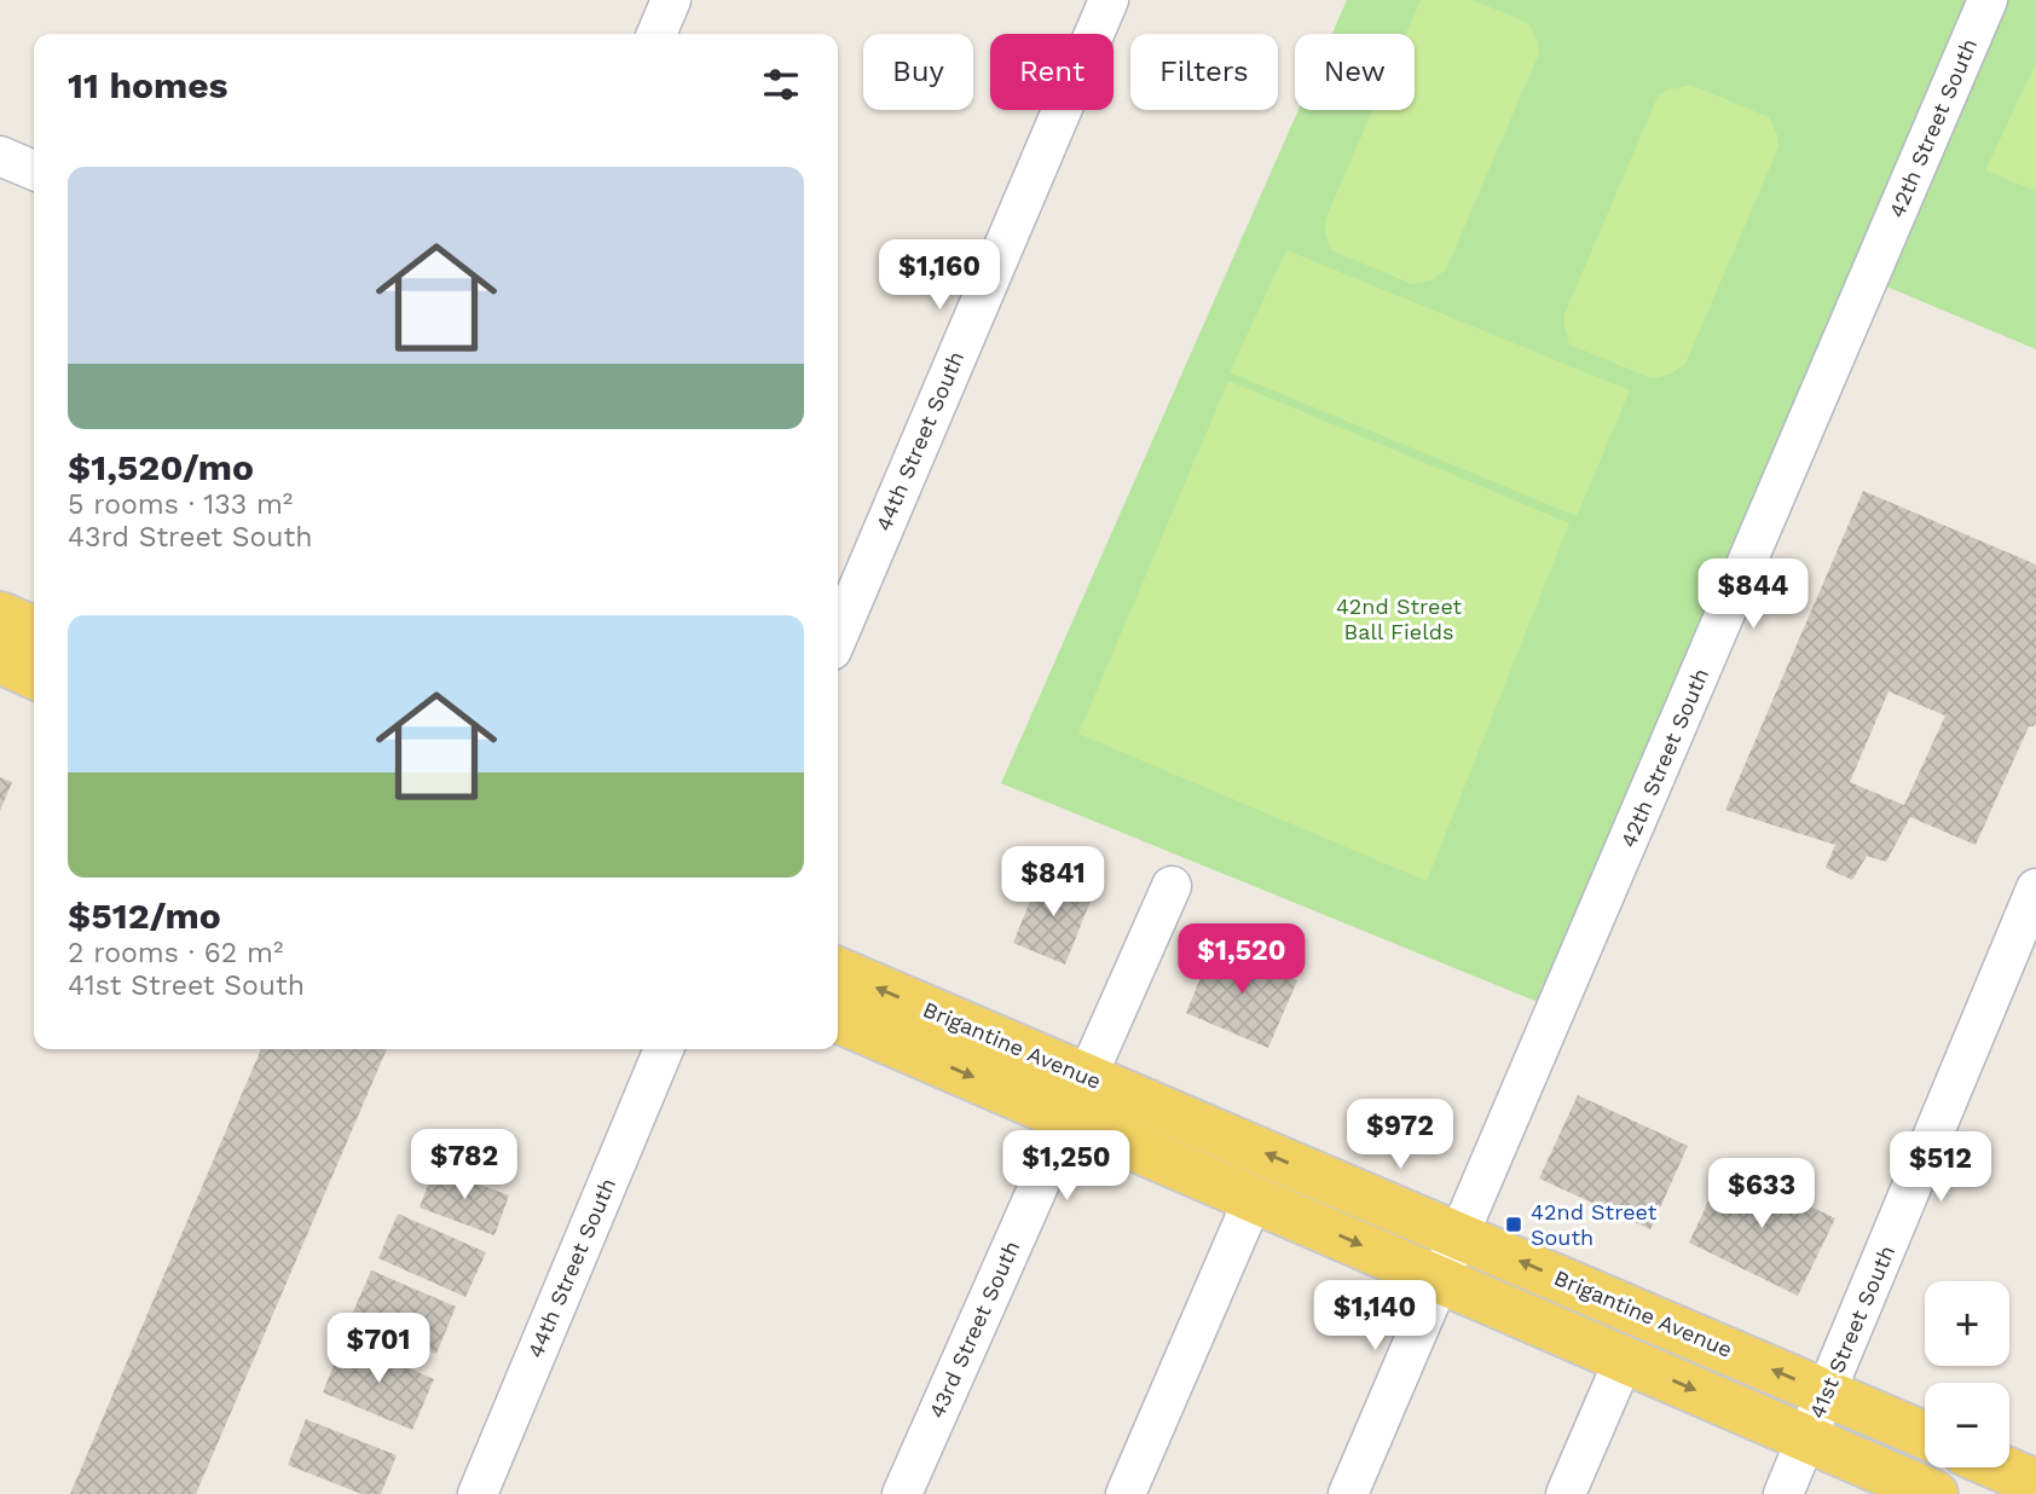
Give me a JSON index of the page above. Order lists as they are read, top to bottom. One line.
{"streets":{"main road":["Brigantine Avenue"],"street":["42th Street South","44th Street South","43rd Street South","41st Street South"]},"crossings":[["42th Street South","Brigantine Avenue"],["Brigantine Avenue","43rd Street South"],["Brigantine Avenue","41st Street South"]],"parks":["42nd Street Ball Fields"],"places":{"transit":["42nd Street South"]},"page":{"chip":["Buy","Rent","Filters","New"],"heading":"11 homes","list":[{"name":"$1,520/mo","note":"5 rooms · 133 m² · 43rd Street South"},{"name":"$512/mo","note":"2 rooms · 62 m² · 41st Street South"}],"price":["$1,160","$844","$841","$1,520","$972","$782","$1,250","$512","$633","$1,140","$701"],"map_buttons":["+","−"]}}
